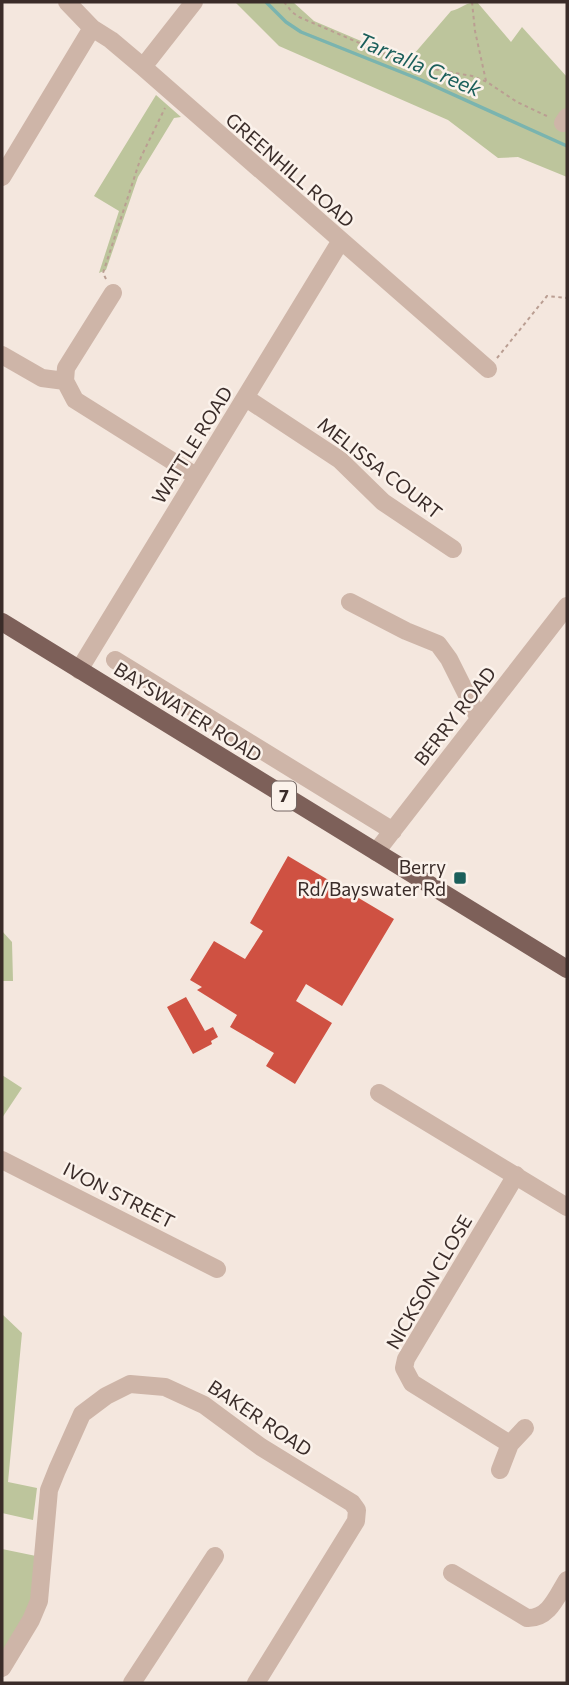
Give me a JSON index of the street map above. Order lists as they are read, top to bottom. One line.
{"streets":{"main road":["BAYSWATER ROAD","7"],"street":["GREENHILL ROAD","WATTLE ROAD","MELISSA COURT","BERRY ROAD","IVON STREET","NICKSON CLOSE","BAKER ROAD"]},"crossings":[["GREENHILL ROAD","WATTLE ROAD"],["WATTLE ROAD","MELISSA COURT"],["WATTLE ROAD","BAYSWATER ROAD"],["BAYSWATER ROAD","BERRY ROAD"]],"water":["Tarralla Creek"],"places":{"transit":["Berry Rd/Bayswater Rd"]}}
